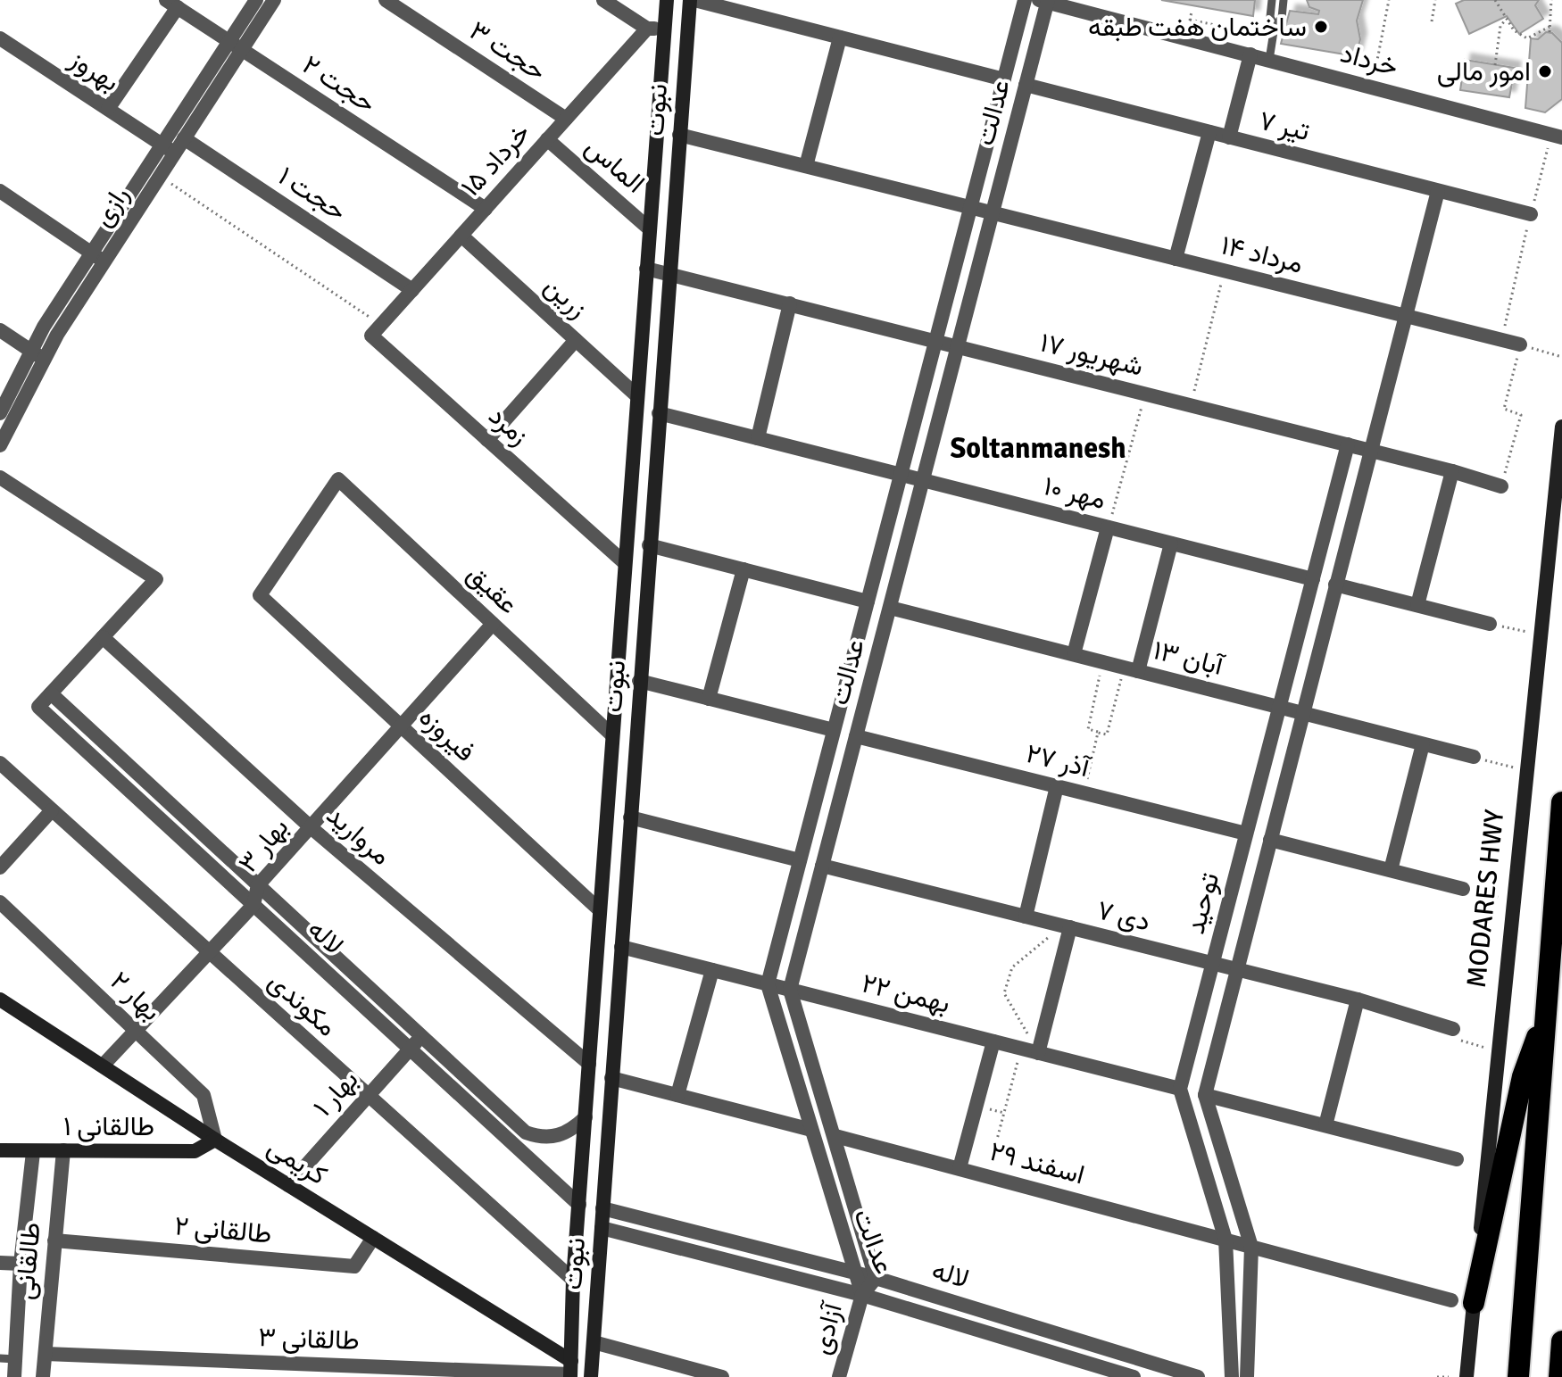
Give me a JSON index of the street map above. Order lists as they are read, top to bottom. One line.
{"streets":{"street":["حجت ۳","خرداد","بهروز","حجت ۲","نبوت","عدالت","۷ تیر","۱۵ خرداد","الماس","حجت ۱","رازی","۱۴ مرداد","زرین","۱۷ شهریور","زمرد","۱۰ مهر","عقیق","۱۳ آبان","فیروزه","۲۷ آذر","مروارید","بهار ۳","MODARES HWY","توحید","۷ دی","لاله","۲۲ بهمن","بهار ۲","مکوندی","بهار ۱","طالقانی ۱","کریمی","۲۹ اسفند","طالقانی ۲","طالقانی","آزادی","طالقانی ۳"]},"crossings":[["حجت ۳","۱۵ خرداد"],["خرداد","عدالت"],["بهروز","رازی"],["حجت ۲","۱۵ خرداد"],["حجت ۲","رازی"],["نبوت","الماس"],["نبوت","زرین"],["نبوت","۱۷ شهریور"],["نبوت","زمرد"],["نبوت","۱۰ مهر"],["نبوت","عقیق"],["نبوت","فیروزه"],["نبوت","مروارید"],["نبوت","لاله"],["نبوت","۲۲ بهمن"],["نبوت","مکوندی"],["نبوت","کریمی"],["نبوت","طالقانی ۳"],["عدالت","۷ تیر"],["عدالت","۱۴ مرداد"],["عدالت","۱۷ شهریور"],["عدالت","۱۰ مهر"],["عدالت","۱۳ آبان"],["عدالت","۲۷ آذر"],["عدالت","۷ دی"],["عدالت","لاله"],["عدالت","۲۲ بهمن"],["عدالت","۲۹ اسفند"],["عدالت","آزادی"],["۷ تیر","توحید"],["۱۵ خرداد","الماس"],["۱۵ خرداد","حجت ۱"],["۱۵ خرداد","زرین"],["۱۵ خرداد","زمرد"],["حجت ۱","رازی"],["۱۴ مرداد","توحید"],["۱۷ شهریور","توحید"],["۱۰ مهر","توحید"],["عقیق","فیروزه"],["عقیق","بهار ۳"],["۱۳ آبان","توحید"],["فیروزه","بهار ۳"],["۲۷ آذر","توحید"],["مروارید","بهار ۳"],["بهار ۳","لاله"],["بهار ۳","بهار ۲"],["بهار ۳","مکوندی"],["بهار ۳","کریمی"],["توحید","۷ دی"],["توحید","۲۲ بهمن"],["لاله","بهار ۱"],["لاله","آزادی"],["بهار ۲","طالقانی ۱"],["بهار ۲","کریمی"],["مکوندی","بهار ۱"],["بهار ۱","کریمی"],["طالقانی ۱","کریمی"],["طالقانی ۱","طالقانی"],["کریمی","طالقانی ۲"],["کریمی","طالقانی ۳"],["طالقانی ۲","طالقانی"],["طالقانی","طالقانی ۳"]],"districts":["Soltanmanesh"],"places":["ساختمان هفت طبقه","امور مالی"]}
